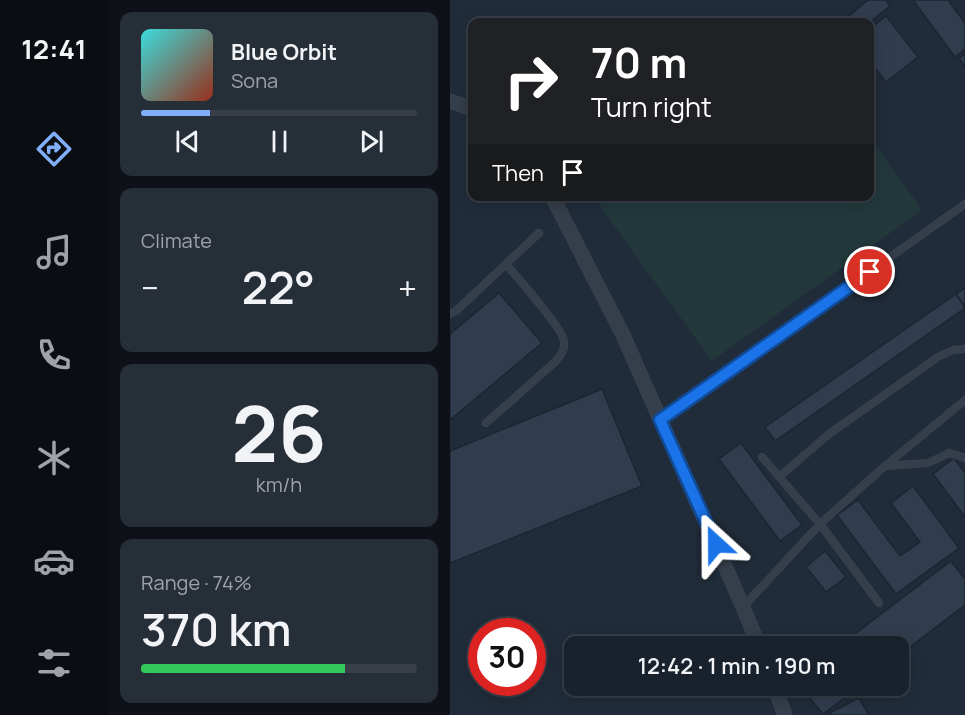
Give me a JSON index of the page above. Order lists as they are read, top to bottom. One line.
{"page":{"tabs":"12:41","turn":["70 m","Turn right"],"song":["Blue Orbit","Sona"],"then":"Then","tile":["Climate",["26","km/h"],["Range · 74%","370 km"]],"heat":["−","22°","+"],"limit":"30","trip":"12:42 · 1 min · 190 m"}}
